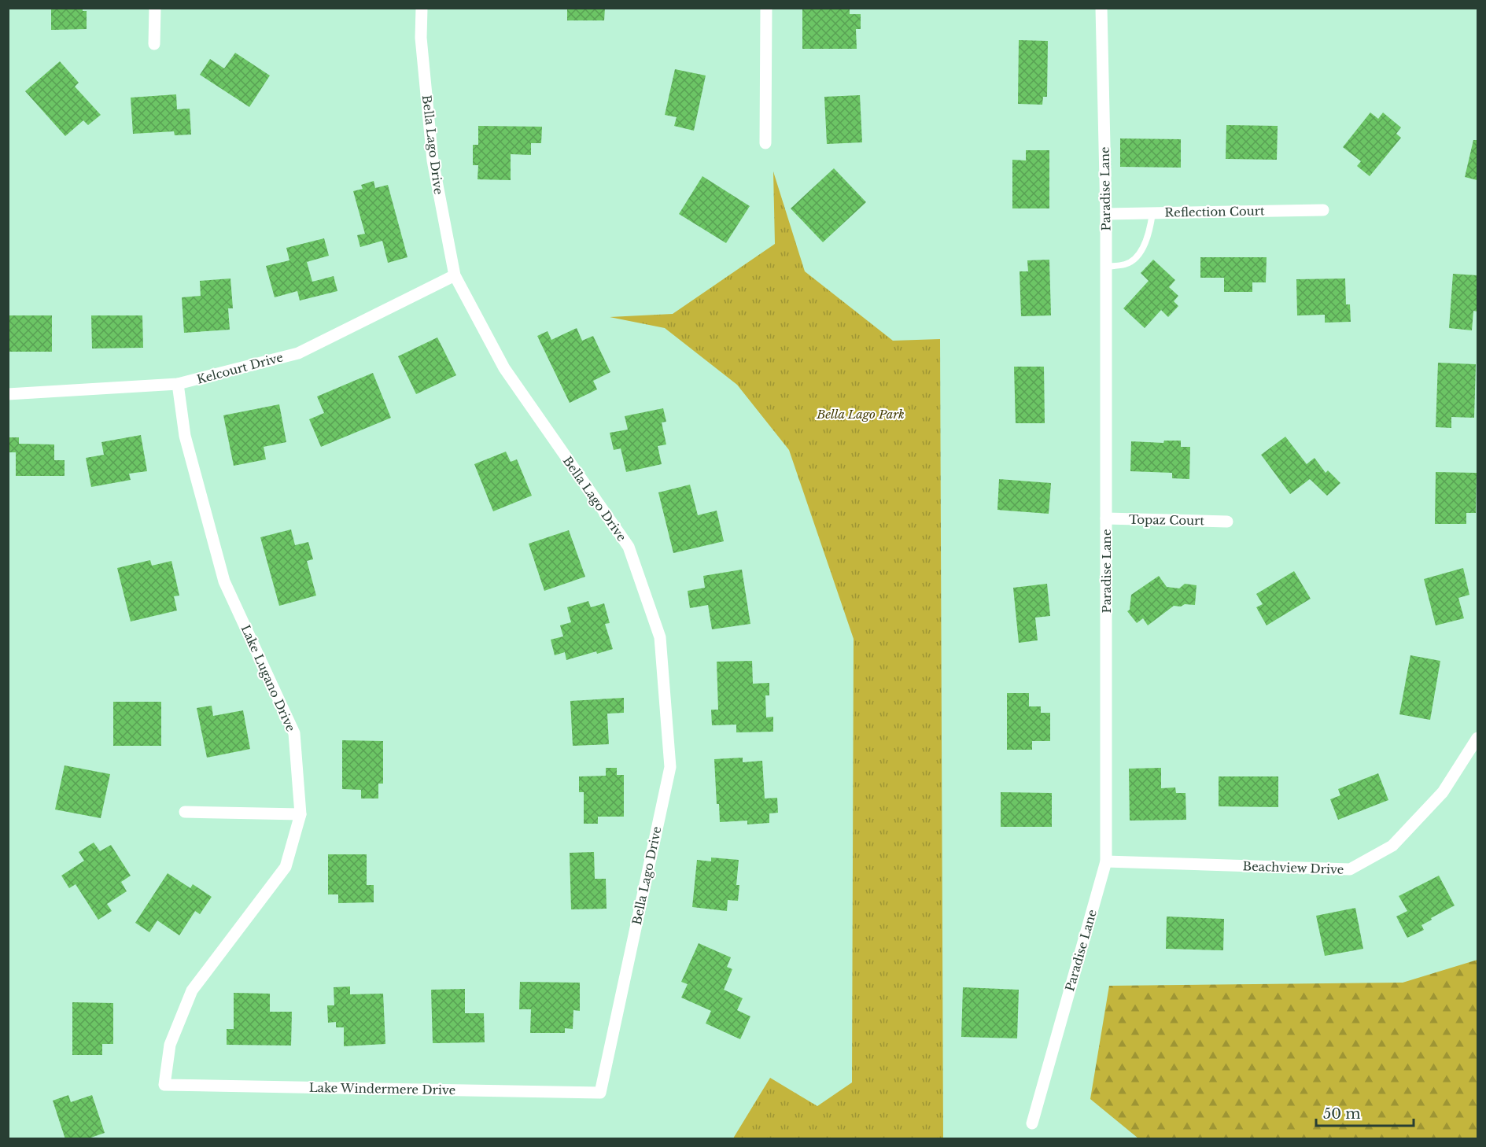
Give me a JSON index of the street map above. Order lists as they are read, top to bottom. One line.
{"streets":{"street":["Bella Lago Drive","Paradise Lane","Reflection Court","Kelcourt Drive","Topaz Court","Lake Lugano Drive","Beachview Drive","Lake Windermere Drive"]},"crossings":[["Bella Lago Drive","Kelcourt Drive"],["Bella Lago Drive","Lake Windermere Drive"],["Paradise Lane","Reflection Court"],["Paradise Lane","Topaz Court"],["Paradise Lane","Beachview Drive"],["Kelcourt Drive","Lake Lugano Drive"],["Lake Lugano Drive","Lake Windermere Drive"]],"parks":["Bella Lago Park"],"scale_bar":"50 m"}
